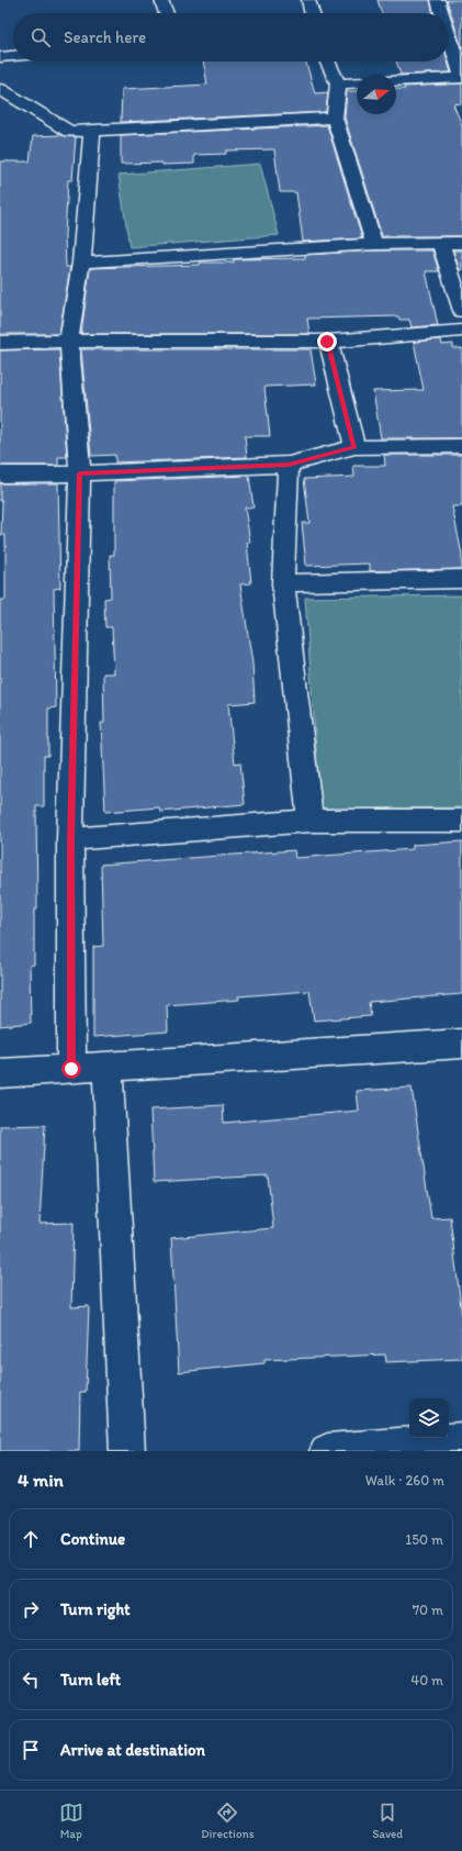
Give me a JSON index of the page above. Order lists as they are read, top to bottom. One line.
{"north":"right","page":{"search":"Search here","heading":["4 min","Walk · 260 m"],"list":[["Continue","150 m"],["Turn right","70 m"],["Turn left","40 m"],"Arrive at destination"],"nav":["Map","Directions","Saved"]}}
